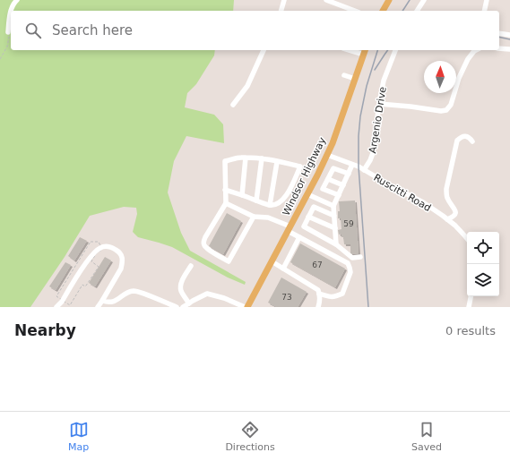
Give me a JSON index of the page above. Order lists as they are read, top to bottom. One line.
{"streets":{"main road":["Windsor Highway"],"street":["Argenio Drive","Ruscitti Road"]},"crossings":[["Argenio Drive","Ruscitti Road"],["Windsor Highway","Ruscitti Road"]],"house_numbers":["59","67","73"],"north":"top","page":{"search":"Search here","heading":["Nearby","0 results"],"nav":["Map","Directions","Saved"]}}
